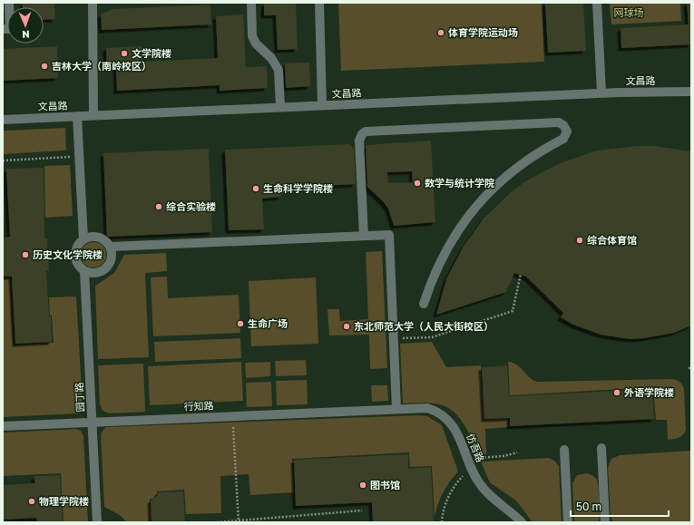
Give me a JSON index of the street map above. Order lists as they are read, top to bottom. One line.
{"streets":{"street":["文昌路","园丁路","行知路","仿吾路"]},"crossings":[["园丁路","行知路"],["行知路","仿吾路"]],"parks":["网球场"],"places":["体育学院运动场","文学院楼","吉林大学（南岭校区）","数学与统计学院","生命科学学院楼","综合实验楼","综合体育馆","历史文化学院楼","生命广场","东北师范大学（人民大街校区）","外语学院楼","图书馆","物理学院楼"],"scale_bar":"50 m","north":"bottom"}
